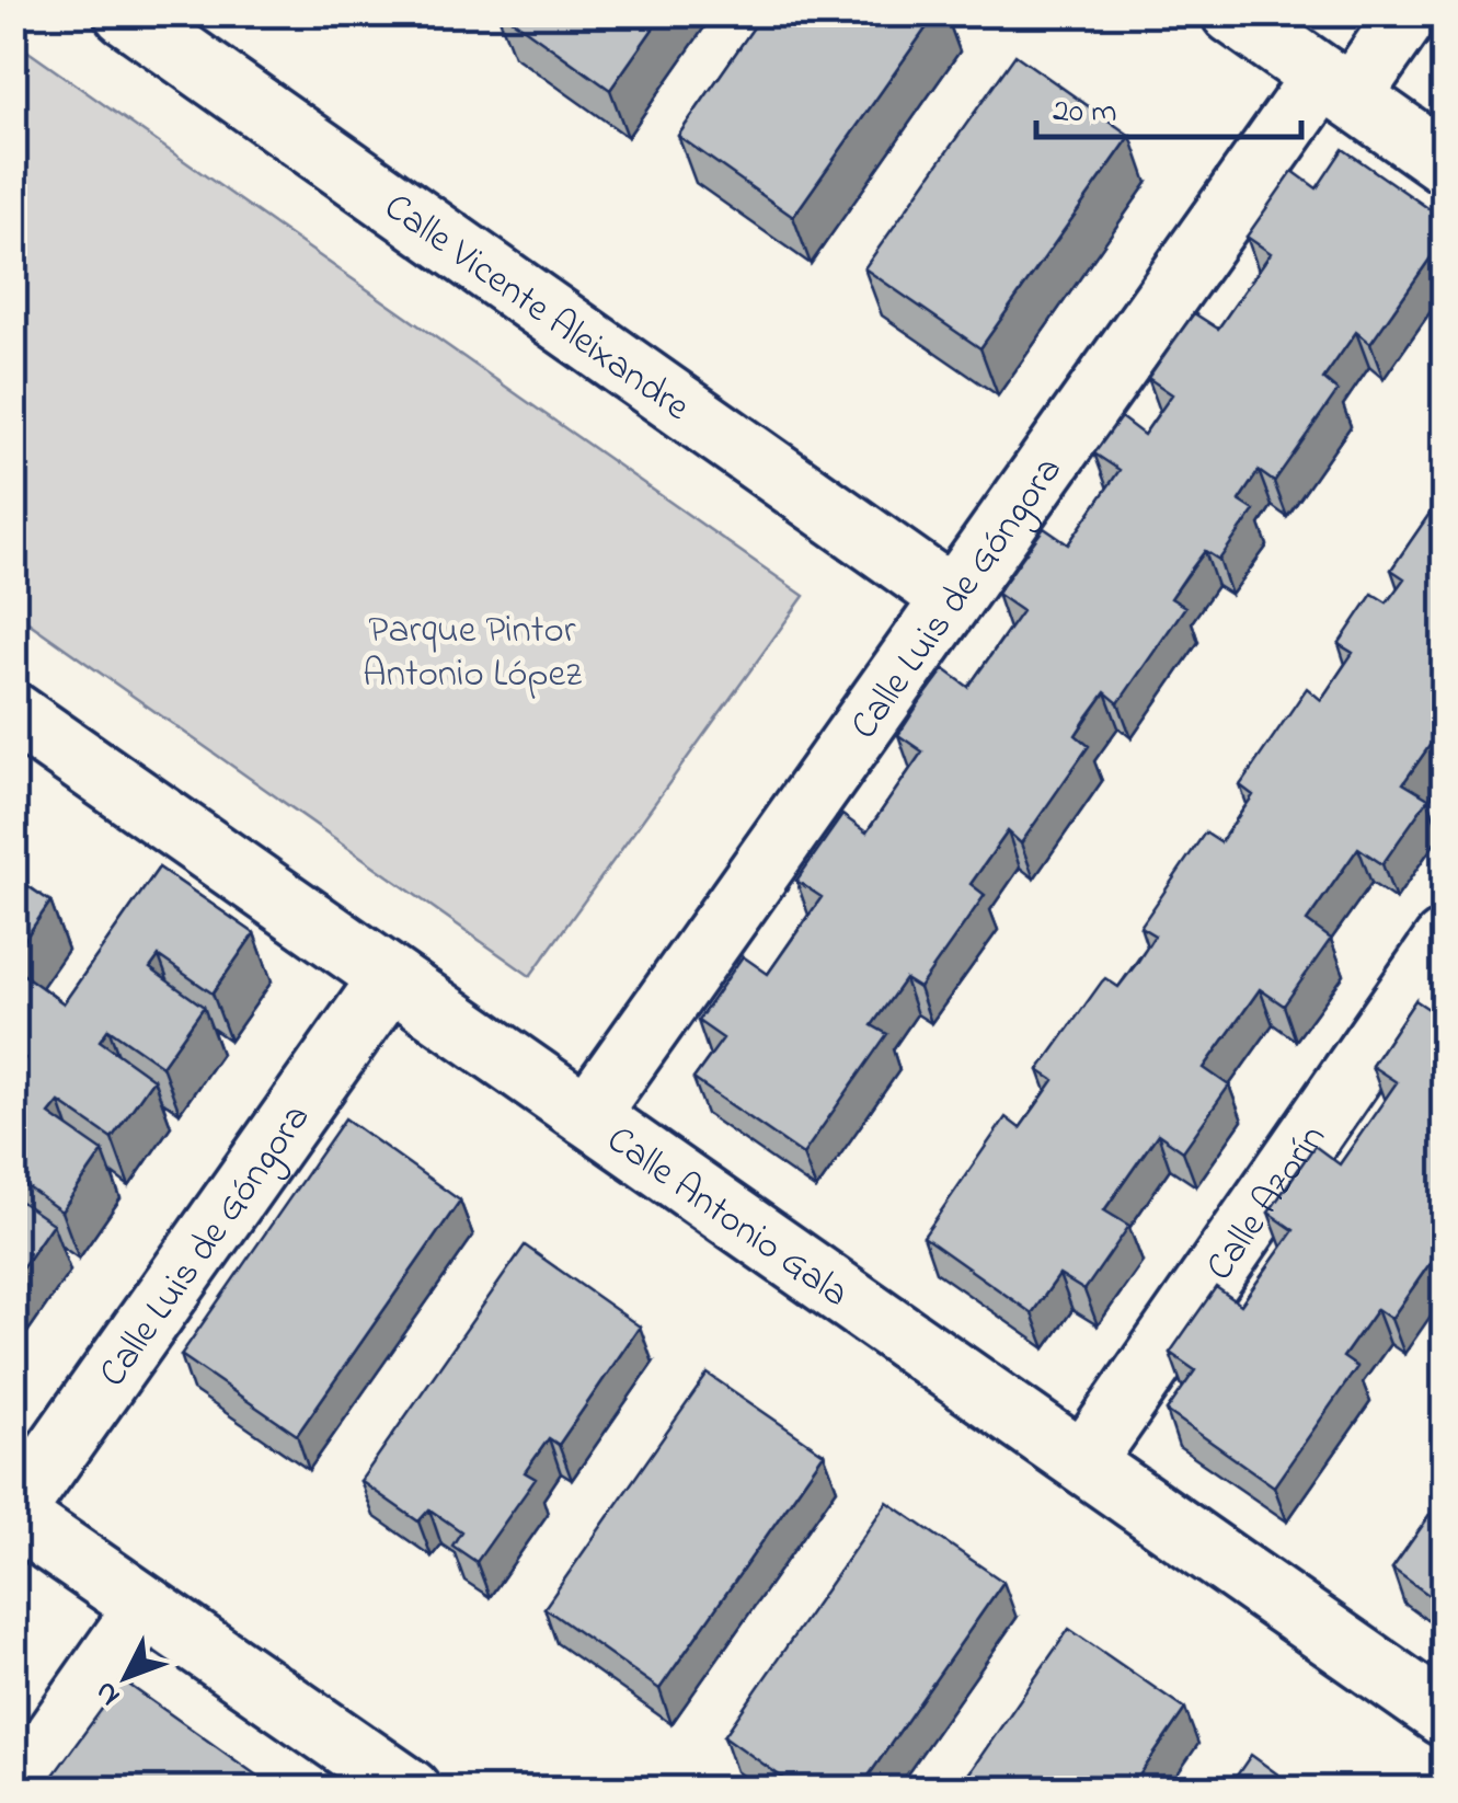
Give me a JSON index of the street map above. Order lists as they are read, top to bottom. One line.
{"streets":{"street":["Calle Vicente Aleixandre","Calle Luis de Góngora","Calle Azorín","Calle Antonio Gala"]},"crossings":[["Calle Vicente Aleixandre","Calle Luis de Góngora"],["Calle Luis de Góngora","Calle Antonio Gala"],["Calle Azorín","Calle Antonio Gala"]],"parks":["Parque Pintor Antonio López"],"scale_bar":"20 m","north":"bottom left"}
